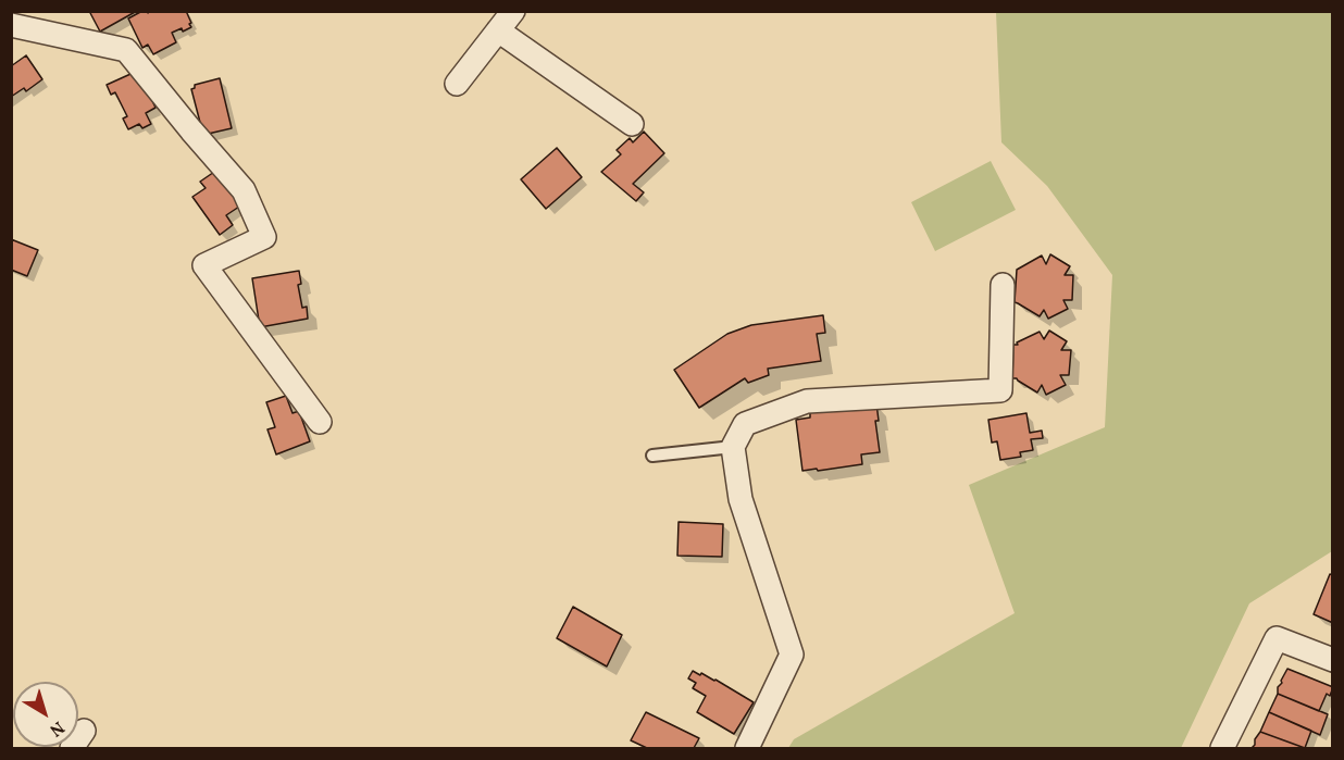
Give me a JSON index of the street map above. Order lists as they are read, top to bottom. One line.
{"north":"bottom right"}
